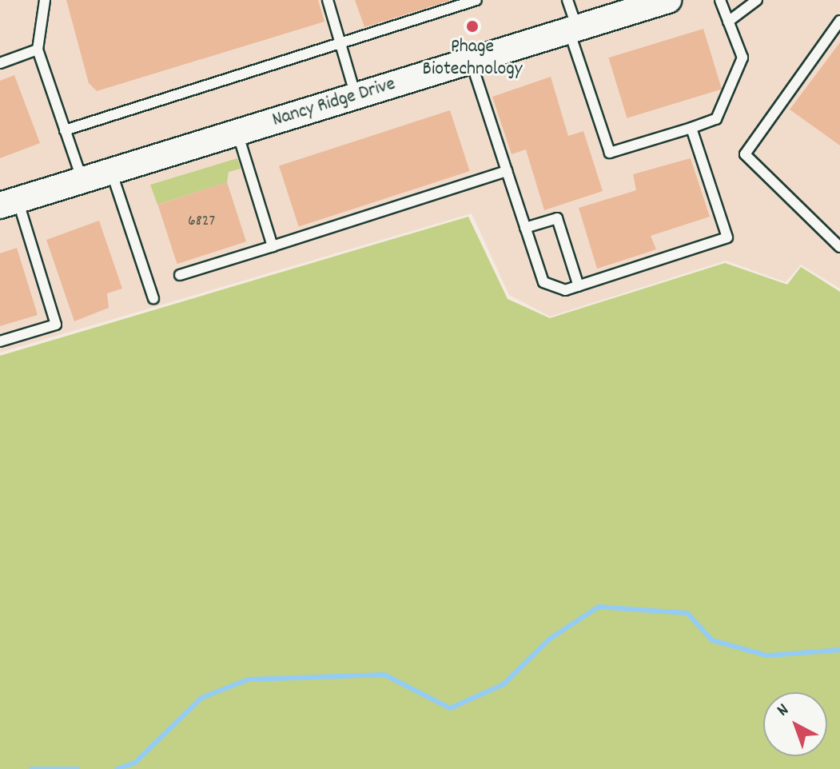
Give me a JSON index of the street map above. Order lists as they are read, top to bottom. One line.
{"streets":{"street":["Nancy Ridge Drive"]},"places":["Phage Biotechnology"],"house_numbers":["6827"],"north":"top left"}
